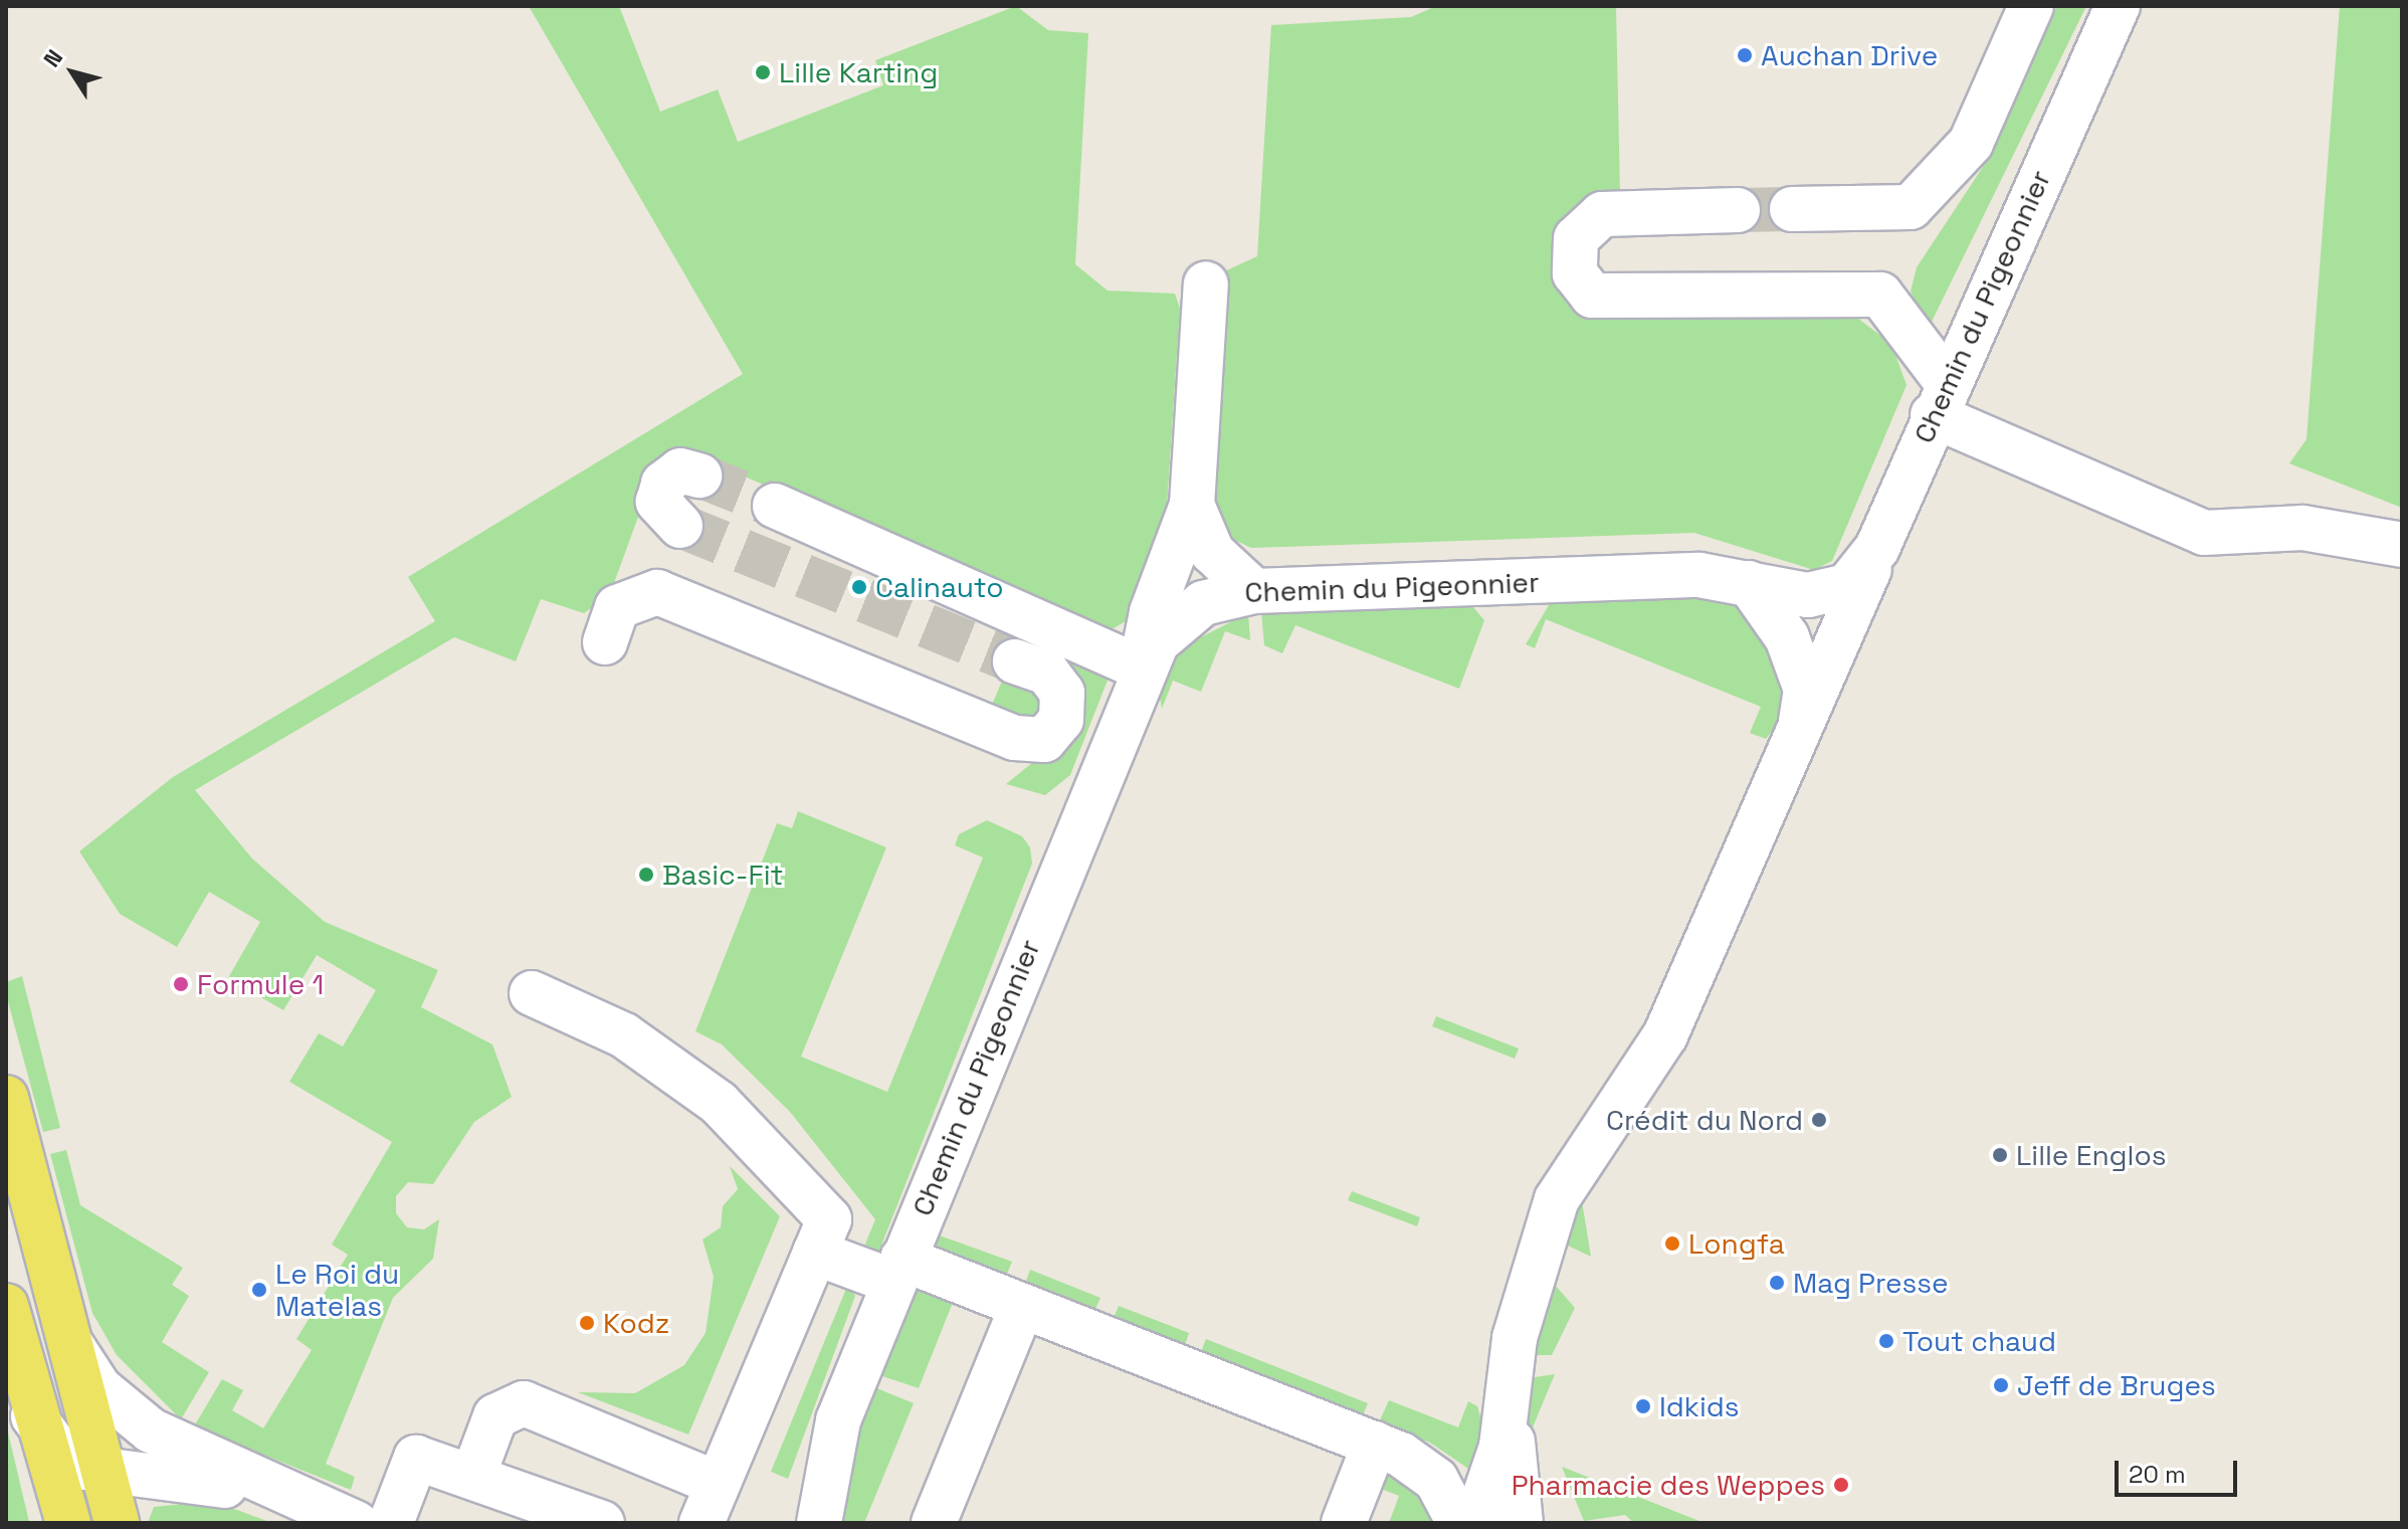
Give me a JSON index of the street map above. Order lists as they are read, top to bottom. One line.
{"streets":{"street":["Chemin du Pigeonnier"]},"places":["Auchan Drive","Lille Karting","Calinauto","Basic-Fit","Formule 1","Crédit du Nord","Lille Englos","Longfa","Mag Presse","Le Roi du Matelas","Kodz","Tout chaud","Jeff de Bruges","Idkids","Pharmacie des Weppes"],"scale_bar":"20 m","north":"top left"}
